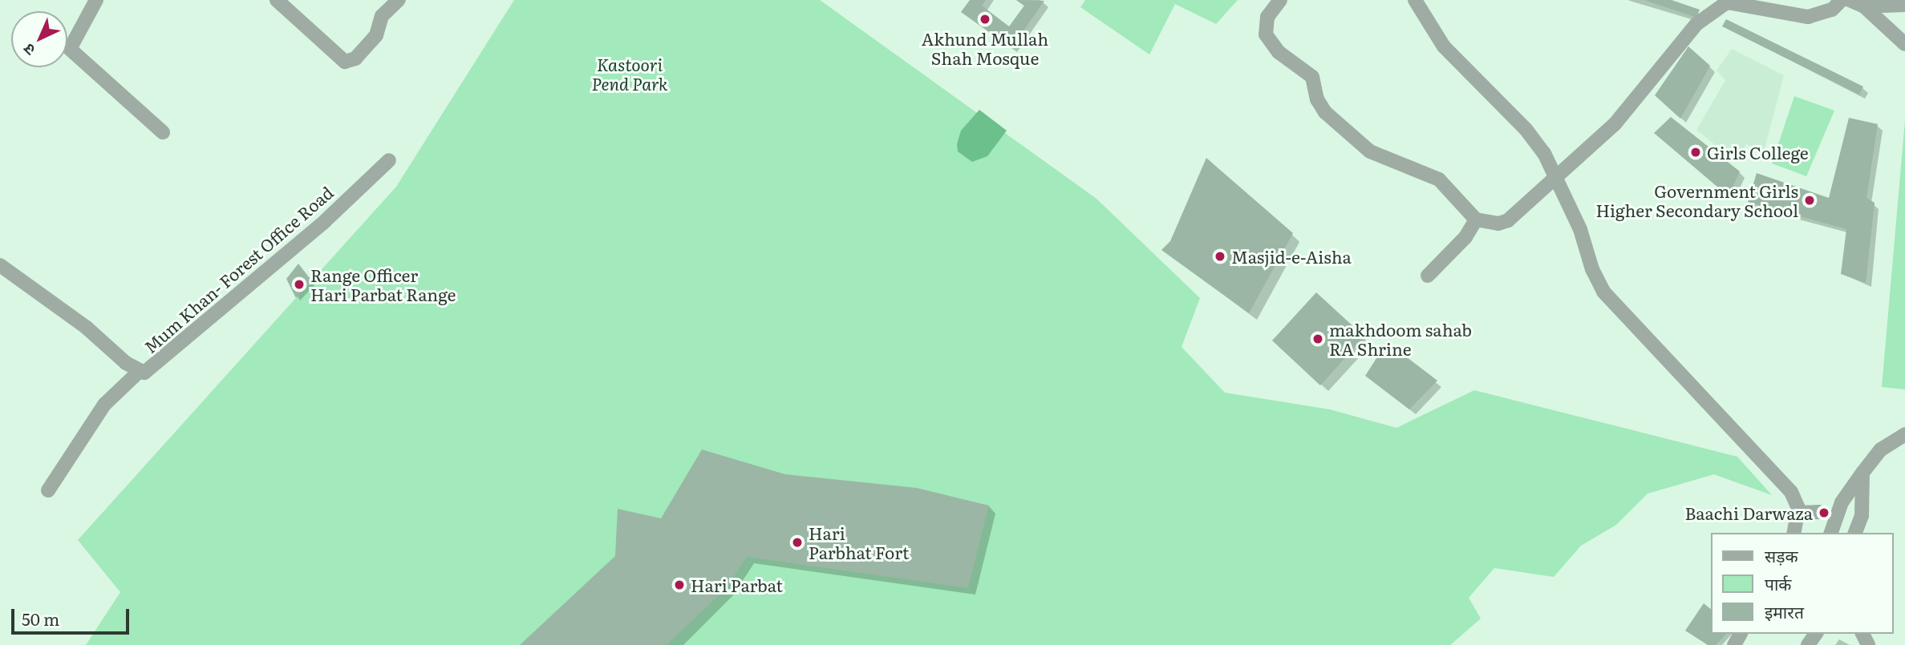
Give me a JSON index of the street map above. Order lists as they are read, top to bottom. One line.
{"streets":{"street":["Mum Khan- Forest Office Road"]},"parks":["Kastoori Pend Park"],"places":["Akhund Mullah Shah Mosque","Girls College","Government Girls Higher Secondary School","Masjid-e-Aisha","Range Officer Hari Parbat Range","makhdoom sahab RA Shrine","Baachi Darwaza","Hari Parbhat Fort","Hari Parbat"],"legend":["सड़क","पार्क","इमारत"],"scale_bar":"50 m","north":"bottom left"}
